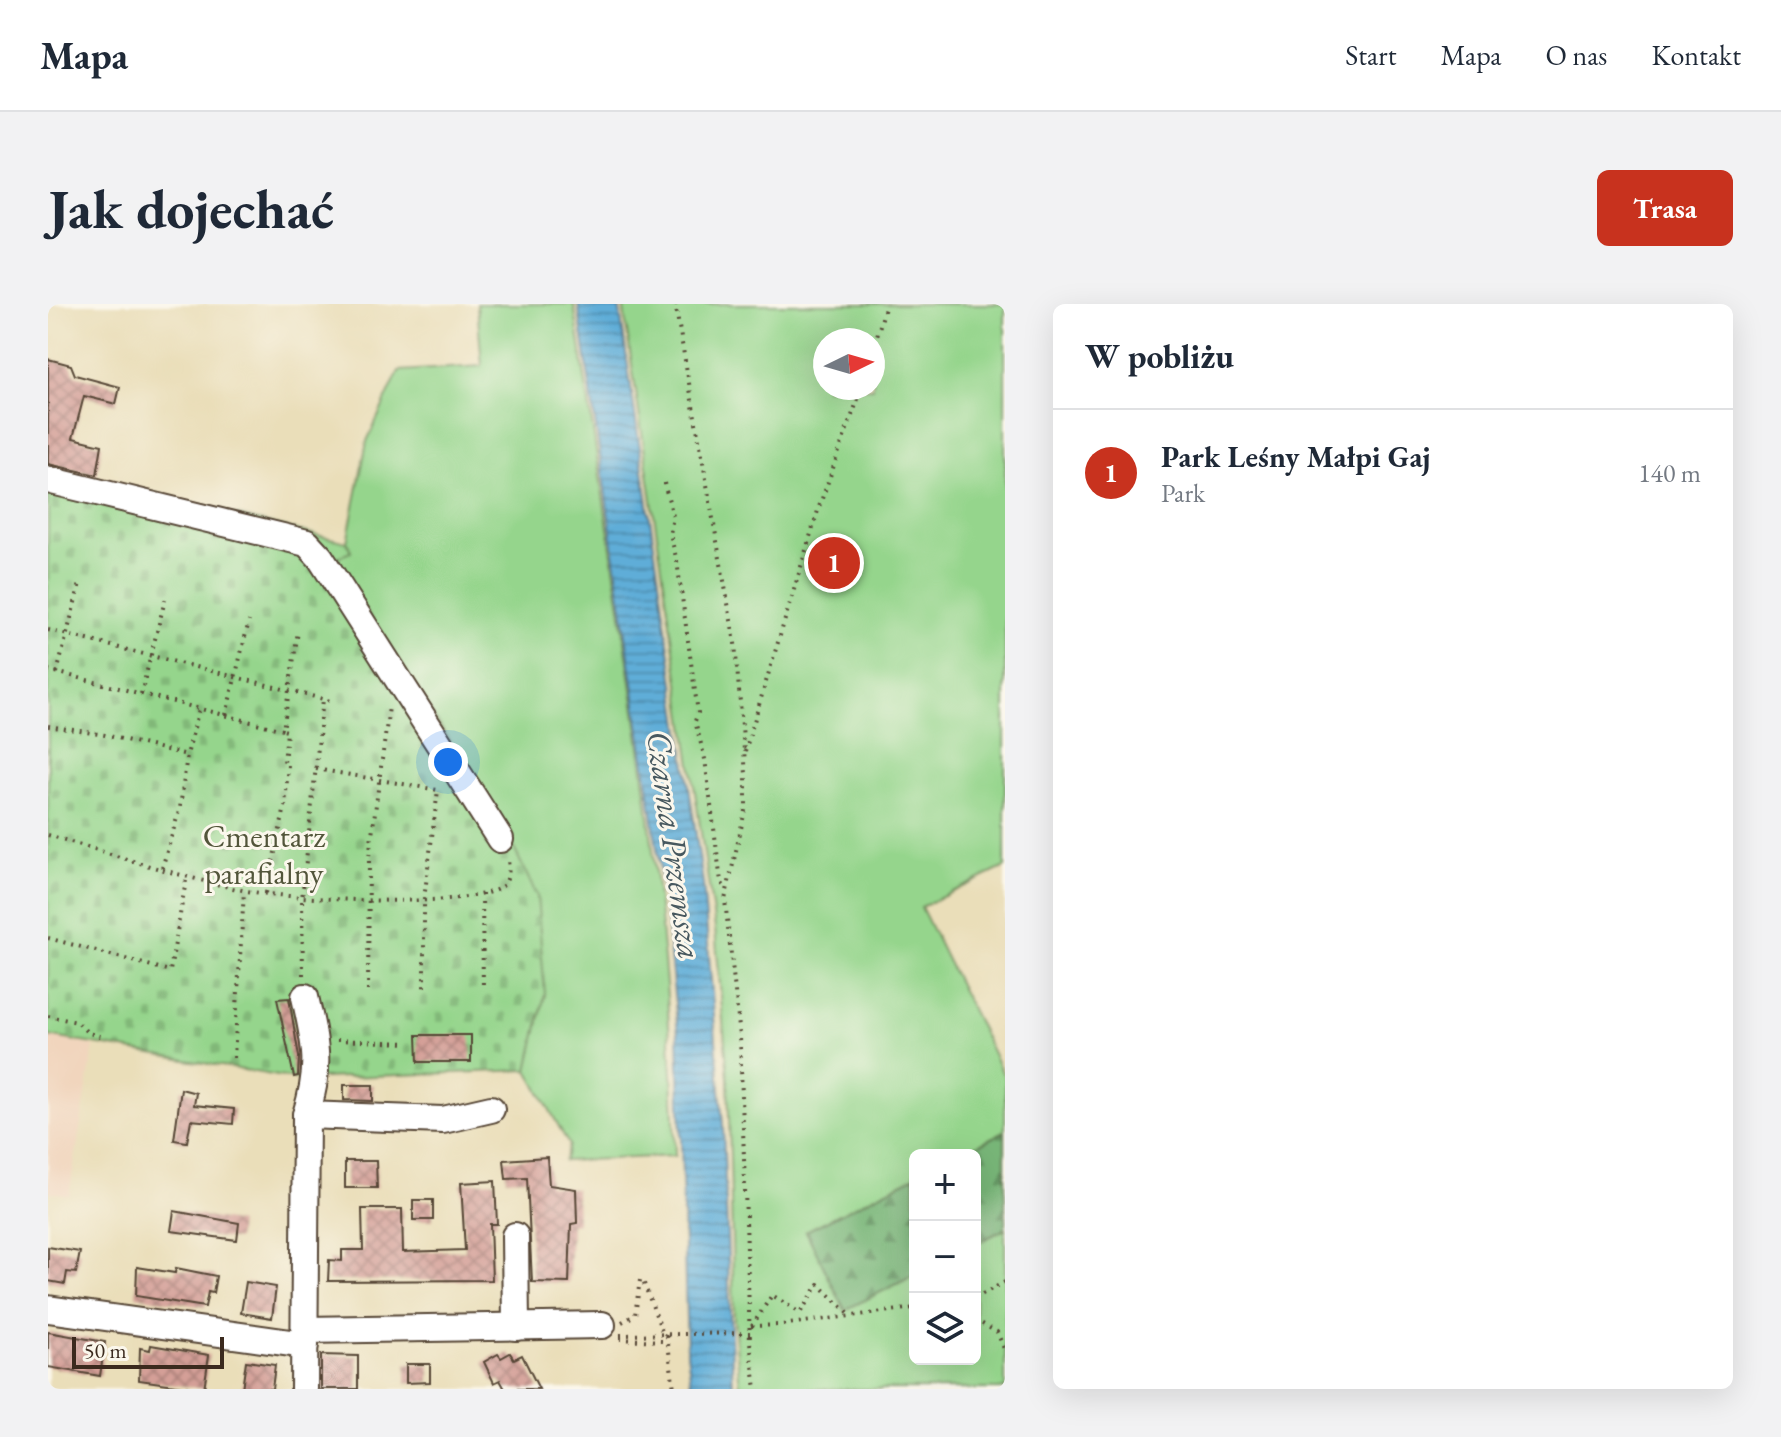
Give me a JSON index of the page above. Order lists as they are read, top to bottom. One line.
{"water":["Czarna Przemsza"],"parks":["Cmentarz parafialny"],"scale_bar":"50 m","north":"right","page":{"header":"Mapa","nav":["Start","Mapa","O nas","Kontakt"],"buttons":"Trasa","title":"Jak dojechać","heading":"W pobliżu","list":[{"mark":"1","name":"Park Leśny Małpi Gaj","note":"Park","value":"140 m"}],"pins":"1","map_buttons":["+","−"],"scale":"50 m"}}
